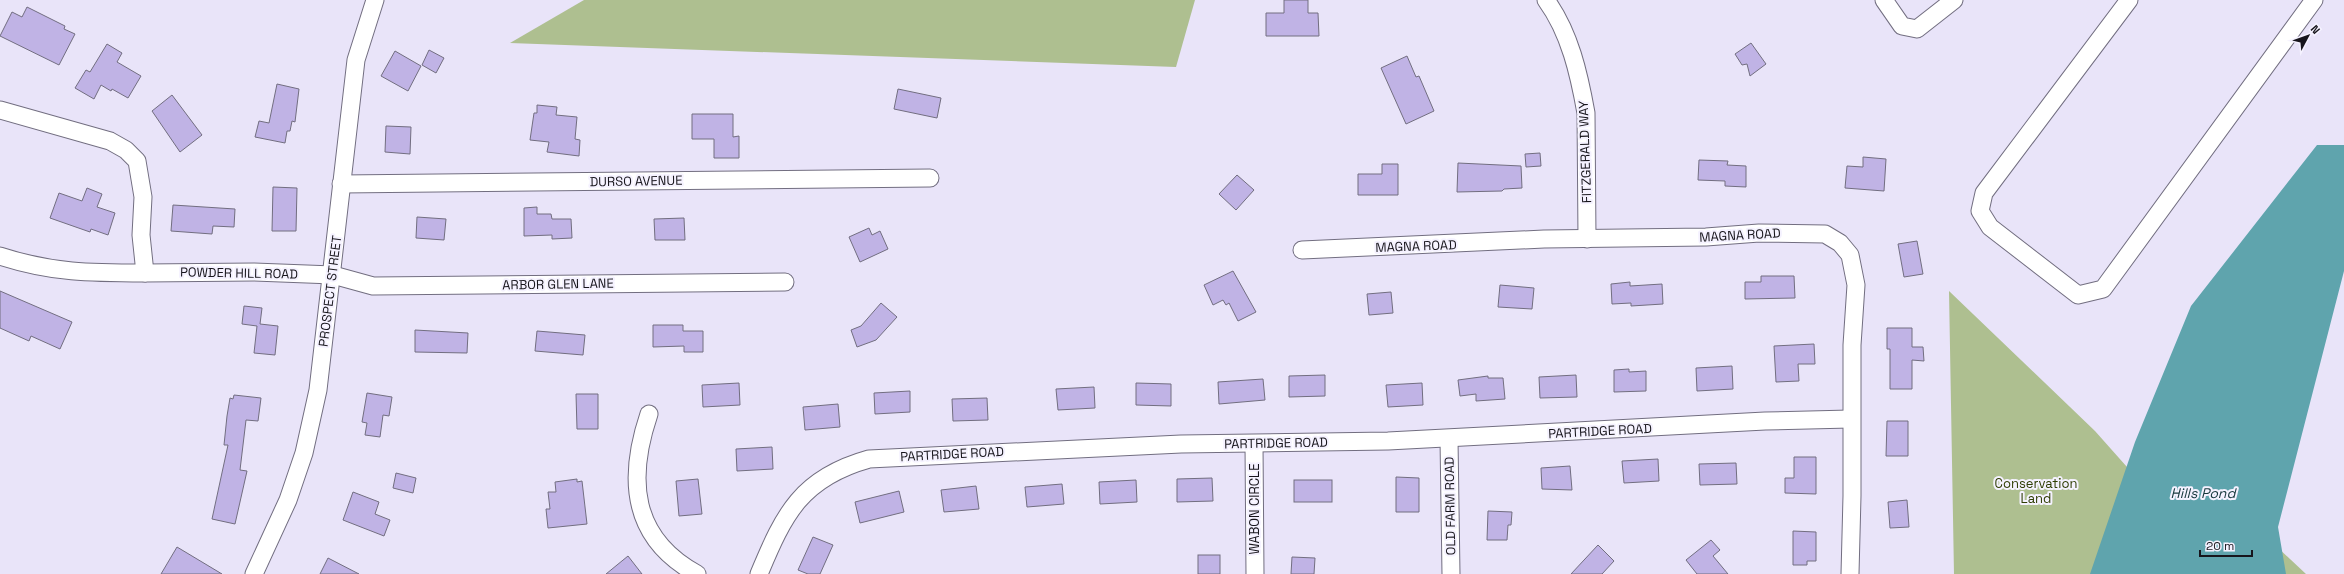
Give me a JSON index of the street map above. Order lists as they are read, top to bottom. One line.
{"streets":{"street":["FITZGERALD WAY","DURSO AVENUE","MAGNA ROAD","POWDER HILL ROAD","ARBOR GLEN LANE","PROSPECT STREET","PARTRIDGE ROAD","OLD FARM ROAD","WABON CIRCLE"]},"crossings":[["FITZGERALD WAY","MAGNA ROAD"],["DURSO AVENUE","PROSPECT STREET"],["MAGNA ROAD","PARTRIDGE ROAD"],["POWDER HILL ROAD","ARBOR GLEN LANE"],["POWDER HILL ROAD","PROSPECT STREET"],["ARBOR GLEN LANE","PROSPECT STREET"],["PARTRIDGE ROAD","OLD FARM ROAD"],["PARTRIDGE ROAD","WABON CIRCLE"]],"water":["Hills Pond"],"parks":["Conservation Land"],"scale_bar":"20 m","north":"top right"}
